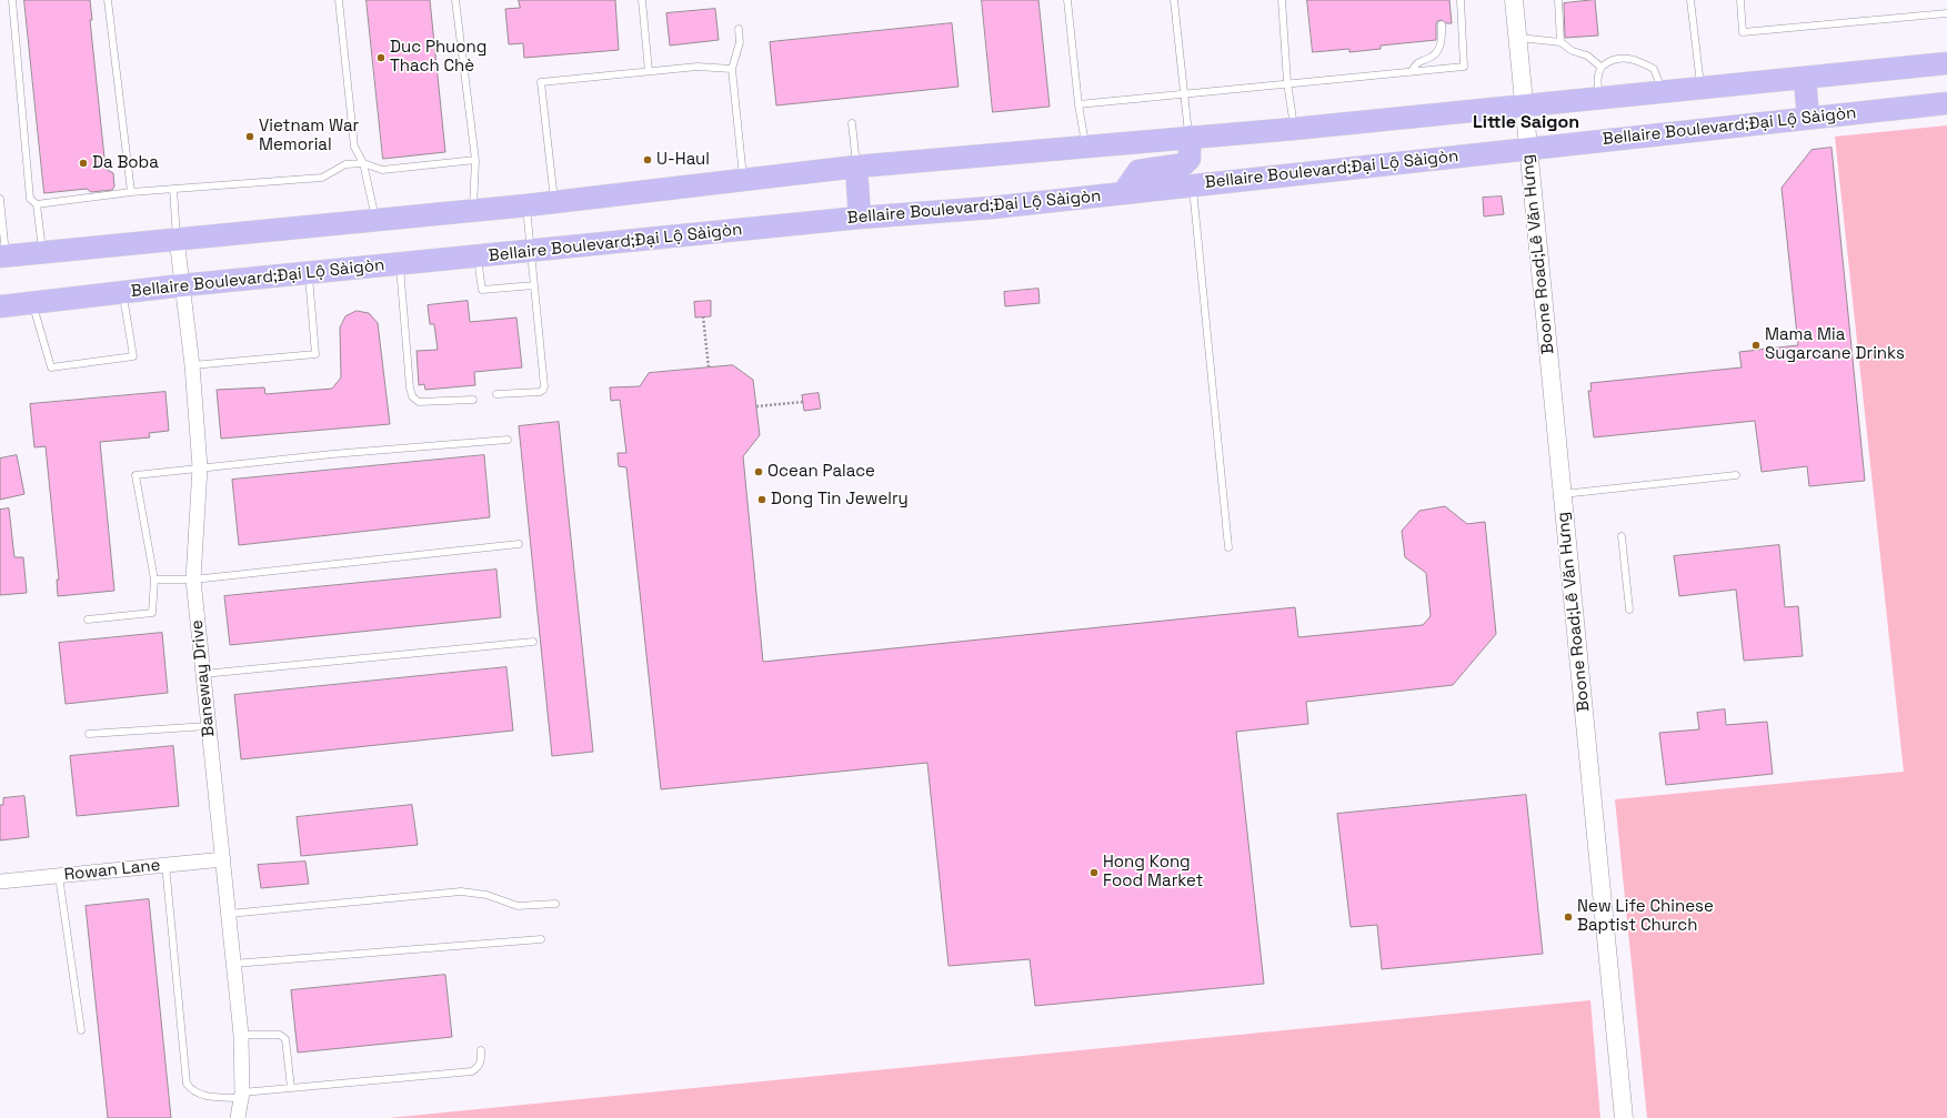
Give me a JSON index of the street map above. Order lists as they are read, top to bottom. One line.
{"streets":{"main road":["Bellaire Boulevard;Đại Lộ Sàigòn"],"street":["Boone Road;Lê Văn Hưng","Baneway Drive","Rowan Lane"]},"crossings":[["Bellaire Boulevard;Đại Lộ Sàigòn","Boone Road;Lê Văn Hưng"],["Bellaire Boulevard;Đại Lộ Sàigòn","Baneway Drive"],["Baneway Drive","Rowan Lane"]],"districts":["Little Saigon"],"places":["Duc Phuong Thach Chè","Vietnam War Memorial","U-Haul","Da Boba","Mama Mia Sugarcane Drinks","Ocean Palace","Dong Tin Jewelry","Hong Kong Food Market","New Life Chinese Baptist Church"]}
